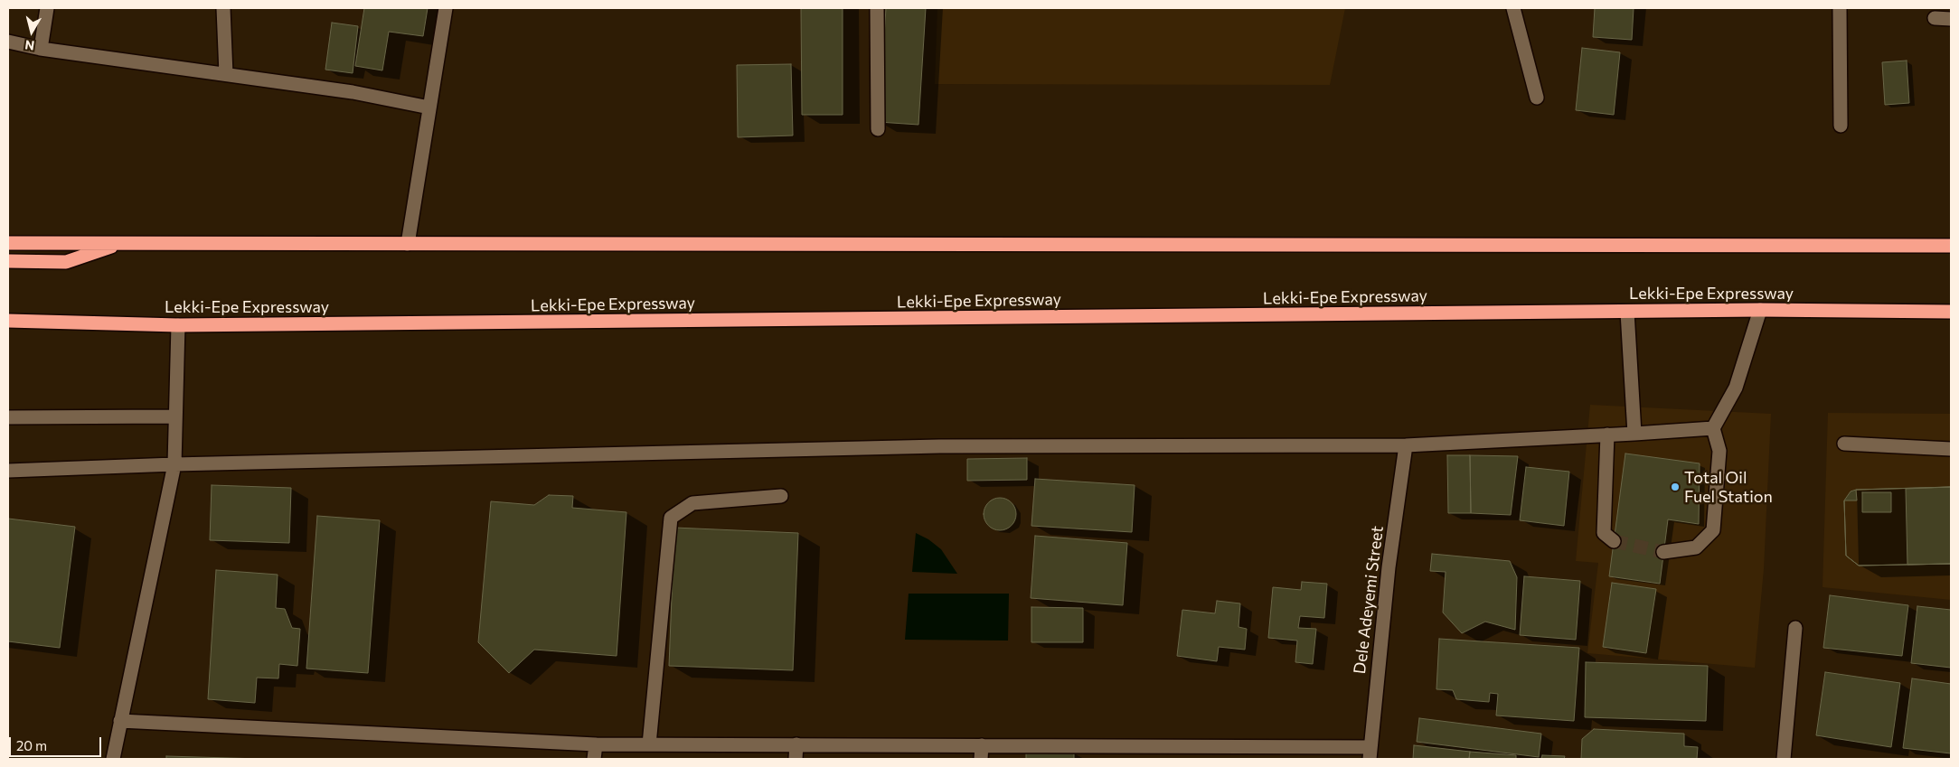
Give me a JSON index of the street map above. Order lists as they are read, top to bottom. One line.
{"streets":{"highway":["Lekki-Epe Expressway"],"street":["Dele Adeyemi Street"]},"places":["Total Oil Fuel Station"],"scale_bar":"20 m","north":"bottom"}
